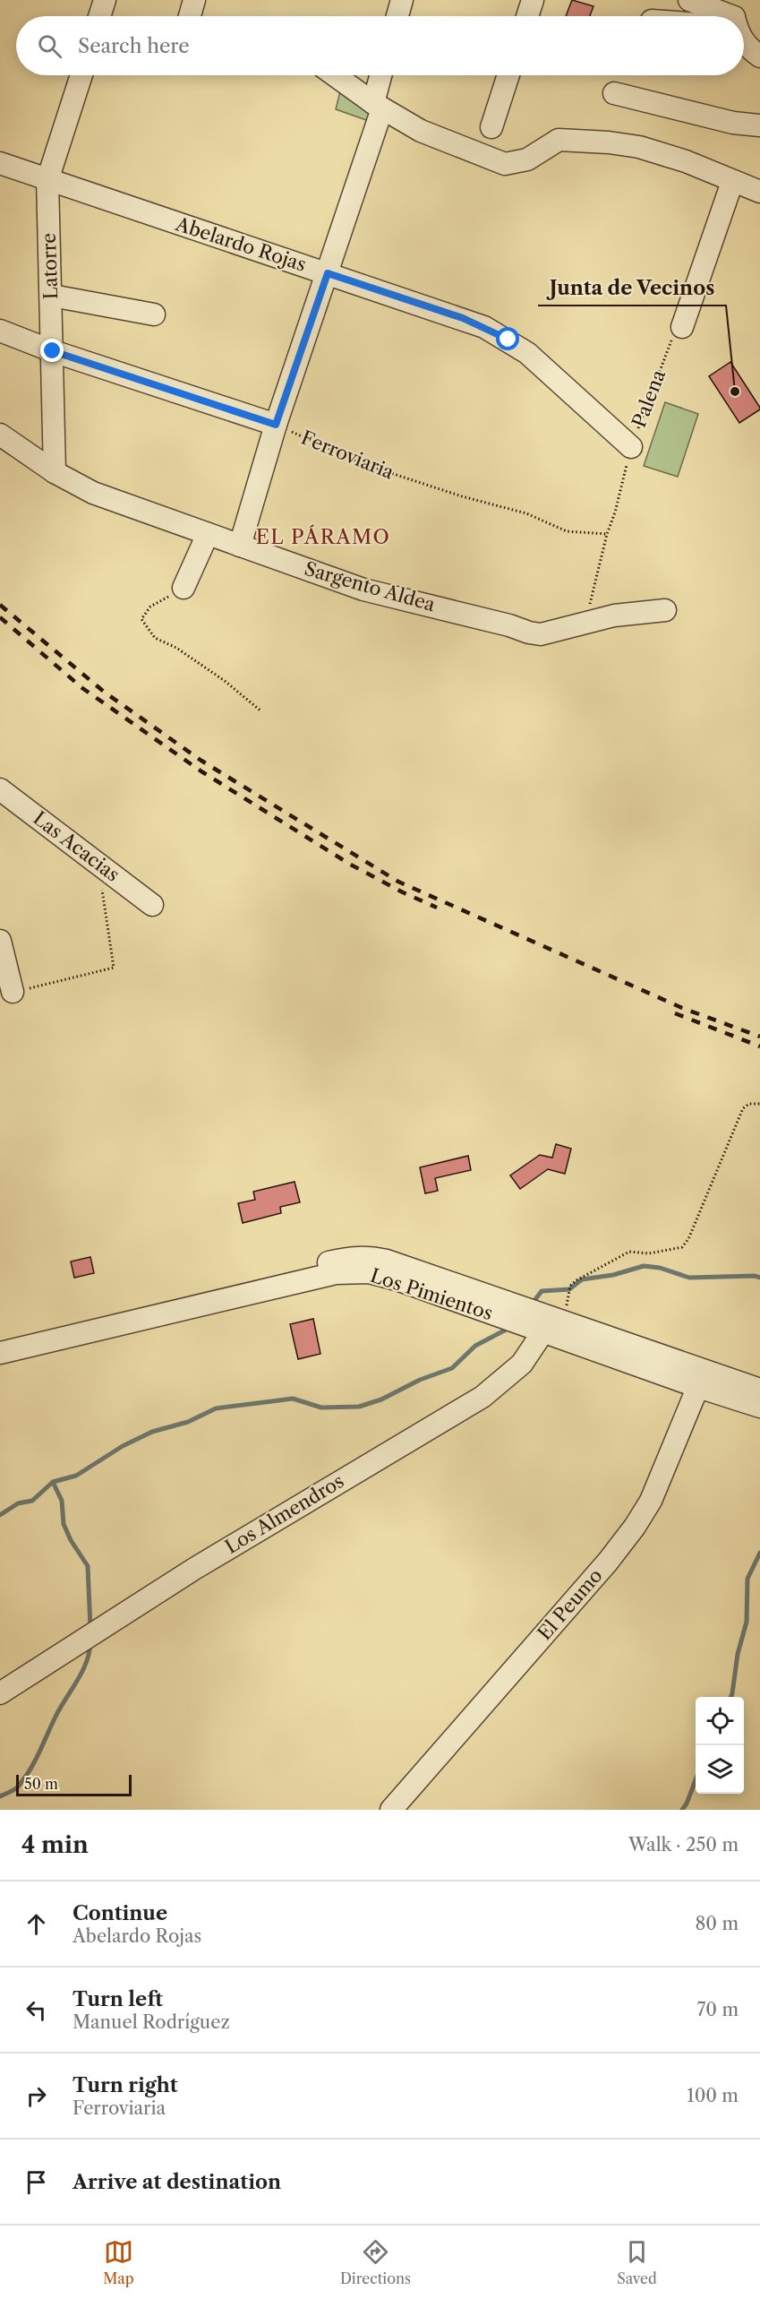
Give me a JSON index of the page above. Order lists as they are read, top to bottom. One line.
{"streets":{"street":["Abelardo Rojas","Latorre","Sargento Aldea","Las Acacias","Los Pimientos","Los Almendros","El Peumo"],"path":["Palena","Ferroviaria"]},"crossings":[["Abelardo Rojas","Latorre"],["Abelardo Rojas","Palena"],["Latorre","Sargento Aldea"],["Palena","Ferroviaria"],["Palena","Sargento Aldea"],["Los Pimientos","Los Almendros"],["Los Pimientos","El Peumo"]],"districts":["EL PÁRAMO"],"places":["Junta de Vecinos"],"scale_bar":"50 m","page":{"search":"Search here","scale":"50 m","heading":["4 min","Walk · 250 m"],"list":[["Continue","Abelardo Rojas","80 m"],["Turn left","Manuel Rodríguez","70 m"],["Turn right","Ferroviaria","100 m"],"Arrive at destination"],"nav":["Map","Directions","Saved"]}}
